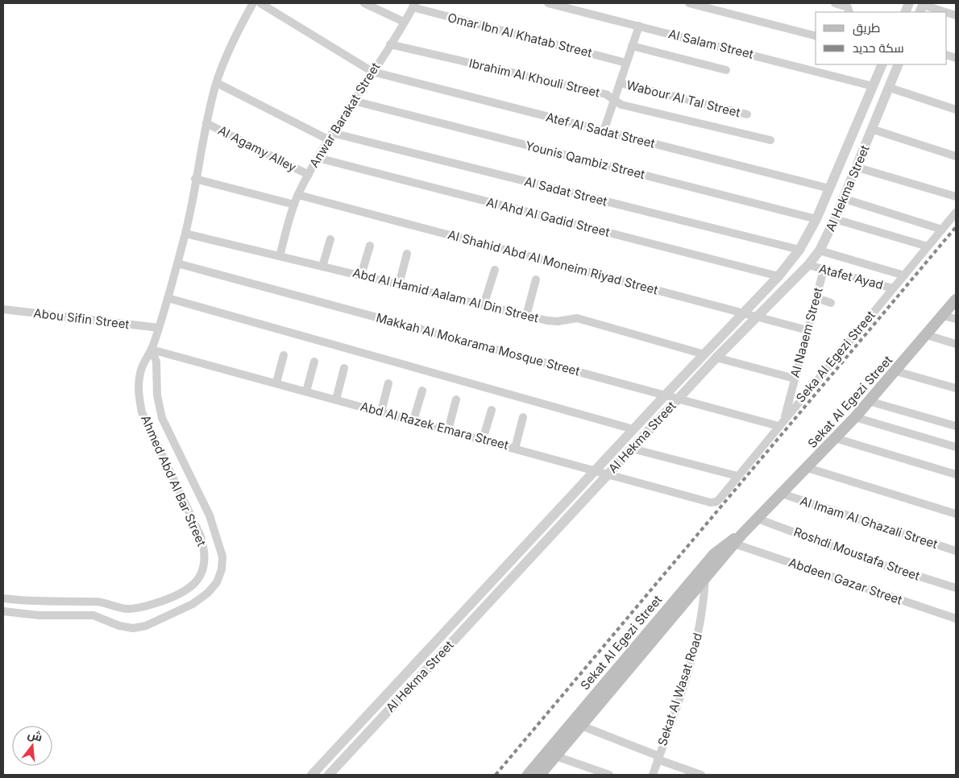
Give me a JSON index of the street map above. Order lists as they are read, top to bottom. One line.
{"streets":{"main road":["Sekat Al Egezi Street"],"street":["Omar Ibn Al Khatab Street","Al Salam Street","Ibrahim Al Khouli Street","Wabour Al Tal Street","Anwar Barakat Street","Atef Al Sadat Street","Al Agamy Alley","Younis Qambiz Street","Al Hekma Street","Al Sadat Street","Al Ahd Al Gadid Street","Al Shahid Abd Al Moneim Riyad Street","Atafet Ayad","Abd Al Hamid Aalam Al Din Street","Abou Sifin Street","Al Naaem Street","Makkah Al Mokarama Mosque Street","Seka Al Egezi Street","Abd Al Razek Emara Street","Ahmed Abd Al Bar Street","Al Imam Al Ghazali Street","Roshdi Moustafa Street","Abdeen Gazar Street","Sekat Al Wasat Road"]},"crossings":[["Omar Ibn Al Khatab Street","Anwar Barakat Street"],["Al Salam Street","Al Hekma Street"],["Ibrahim Al Khouli Street","Anwar Barakat Street"],["Anwar Barakat Street","Atef Al Sadat Street"],["Anwar Barakat Street","Al Agamy Alley"],["Anwar Barakat Street","Younis Qambiz Street"],["Anwar Barakat Street","Al Sadat Street"],["Anwar Barakat Street","Al Ahd Al Gadid Street"],["Anwar Barakat Street","Al Shahid Abd Al Moneim Riyad Street"],["Anwar Barakat Street","Abd Al Hamid Aalam Al Din Street"],["Atef Al Sadat Street","Al Hekma Street"],["Al Agamy Alley","Ahmed Abd Al Bar Street"],["Younis Qambiz Street","Al Hekma Street"],["Al Hekma Street","Al Sadat Street"],["Al Hekma Street","Al Ahd Al Gadid Street"],["Al Hekma Street","Al Shahid Abd Al Moneim Riyad Street"],["Al Hekma Street","Atafet Ayad"],["Al Hekma Street","Abd Al Hamid Aalam Al Din Street"],["Al Hekma Street","Makkah Al Mokarama Mosque Street"],["Al Hekma Street","Abd Al Razek Emara Street"],["Al Sadat Street","Ahmed Abd Al Bar Street"],["Al Shahid Abd Al Moneim Riyad Street","Al Naaem Street"],["Atafet Ayad","Al Naaem Street"],["Atafet Ayad","Seka Al Egezi Street"],["Abd Al Hamid Aalam Al Din Street","Ahmed Abd Al Bar Street"],["Abou Sifin Street","Ahmed Abd Al Bar Street"],["Al Naaem Street","Seka Al Egezi Street"],["Makkah Al Mokarama Mosque Street","Seka Al Egezi Street"],["Makkah Al Mokarama Mosque Street","Ahmed Abd Al Bar Street"],["Seka Al Egezi Street","Abd Al Razek Emara Street"],["Sekat Al Egezi Street","Al Imam Al Ghazali Street"],["Sekat Al Egezi Street","Roshdi Moustafa Street"],["Sekat Al Egezi Street","Abdeen Gazar Street"],["Sekat Al Egezi Street","Sekat Al Wasat Road"],["Abd Al Razek Emara Street","Ahmed Abd Al Bar Street"]],"legend":["طريق","سكة حديد"],"north":"top"}
